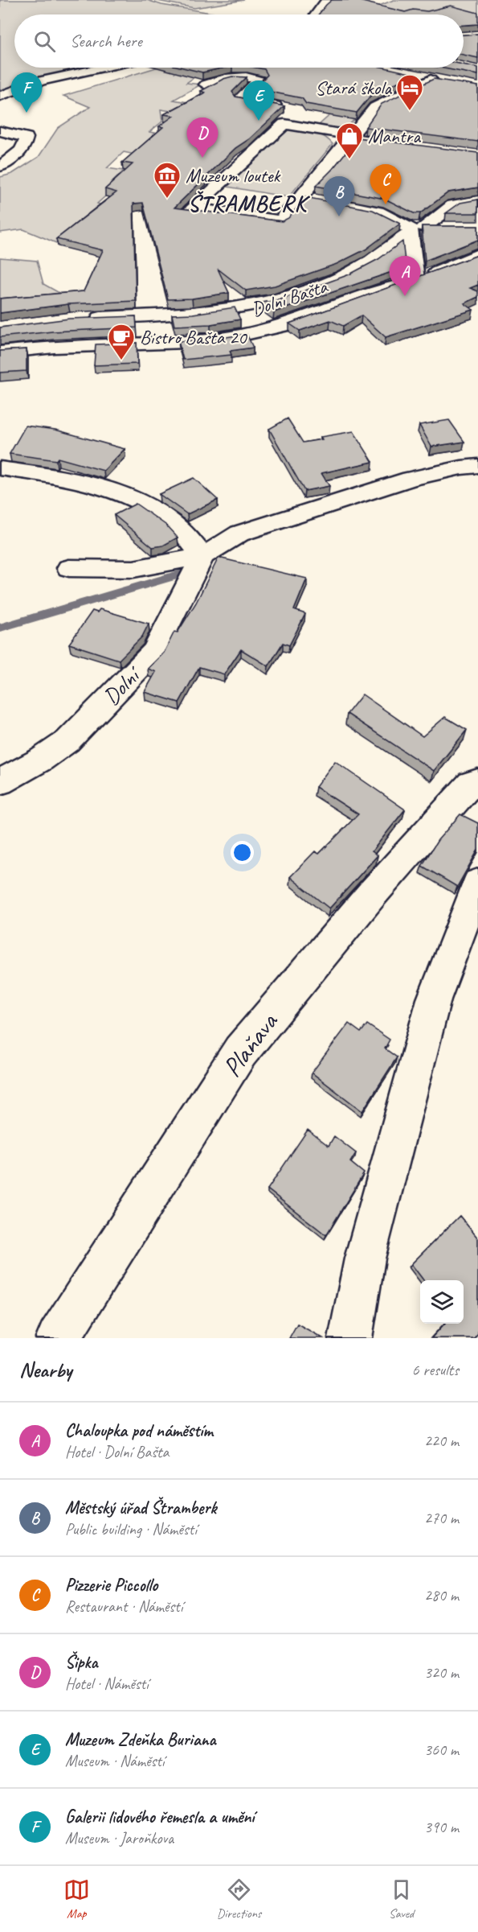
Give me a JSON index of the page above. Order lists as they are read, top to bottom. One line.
{"streets":{"street":["Dolní Bašta","Dolní","Plaňava"]},"districts":["ŠTRAMBERK"],"places":{"hotel":["Stará škola"],"shop":["Mantra"],"museum":["Muzeum loutek"],"cafe":["Bistro Bašta 20"]},"page":{"search":"Search here","pins":["F","E","D","C","B","A"],"heading":["Nearby","6 results"],"list":[{"mark":"A","name":"Chaloupka pod náměstím","note":"Hotel · Dolní Bašta","value":"220 m"},{"mark":"B","name":"Městský úřad Štramberk","note":"Public building · Náměstí","value":"270 m"},{"mark":"C","name":"Pizzerie Piccollo","note":"Restaurant · Náměstí","value":"280 m"},{"mark":"D","name":"Šipka","note":"Hotel · Náměstí","value":"320 m"},{"mark":"E","name":"Muzeum Zdeňka Buriana","note":"Museum · Náměstí","value":"360 m"},{"mark":"F","name":"Galerii lidového řemesla a umění","note":"Museum · Jaroňkova","value":"390 m"}],"nav":["Map","Directions","Saved"]}}
